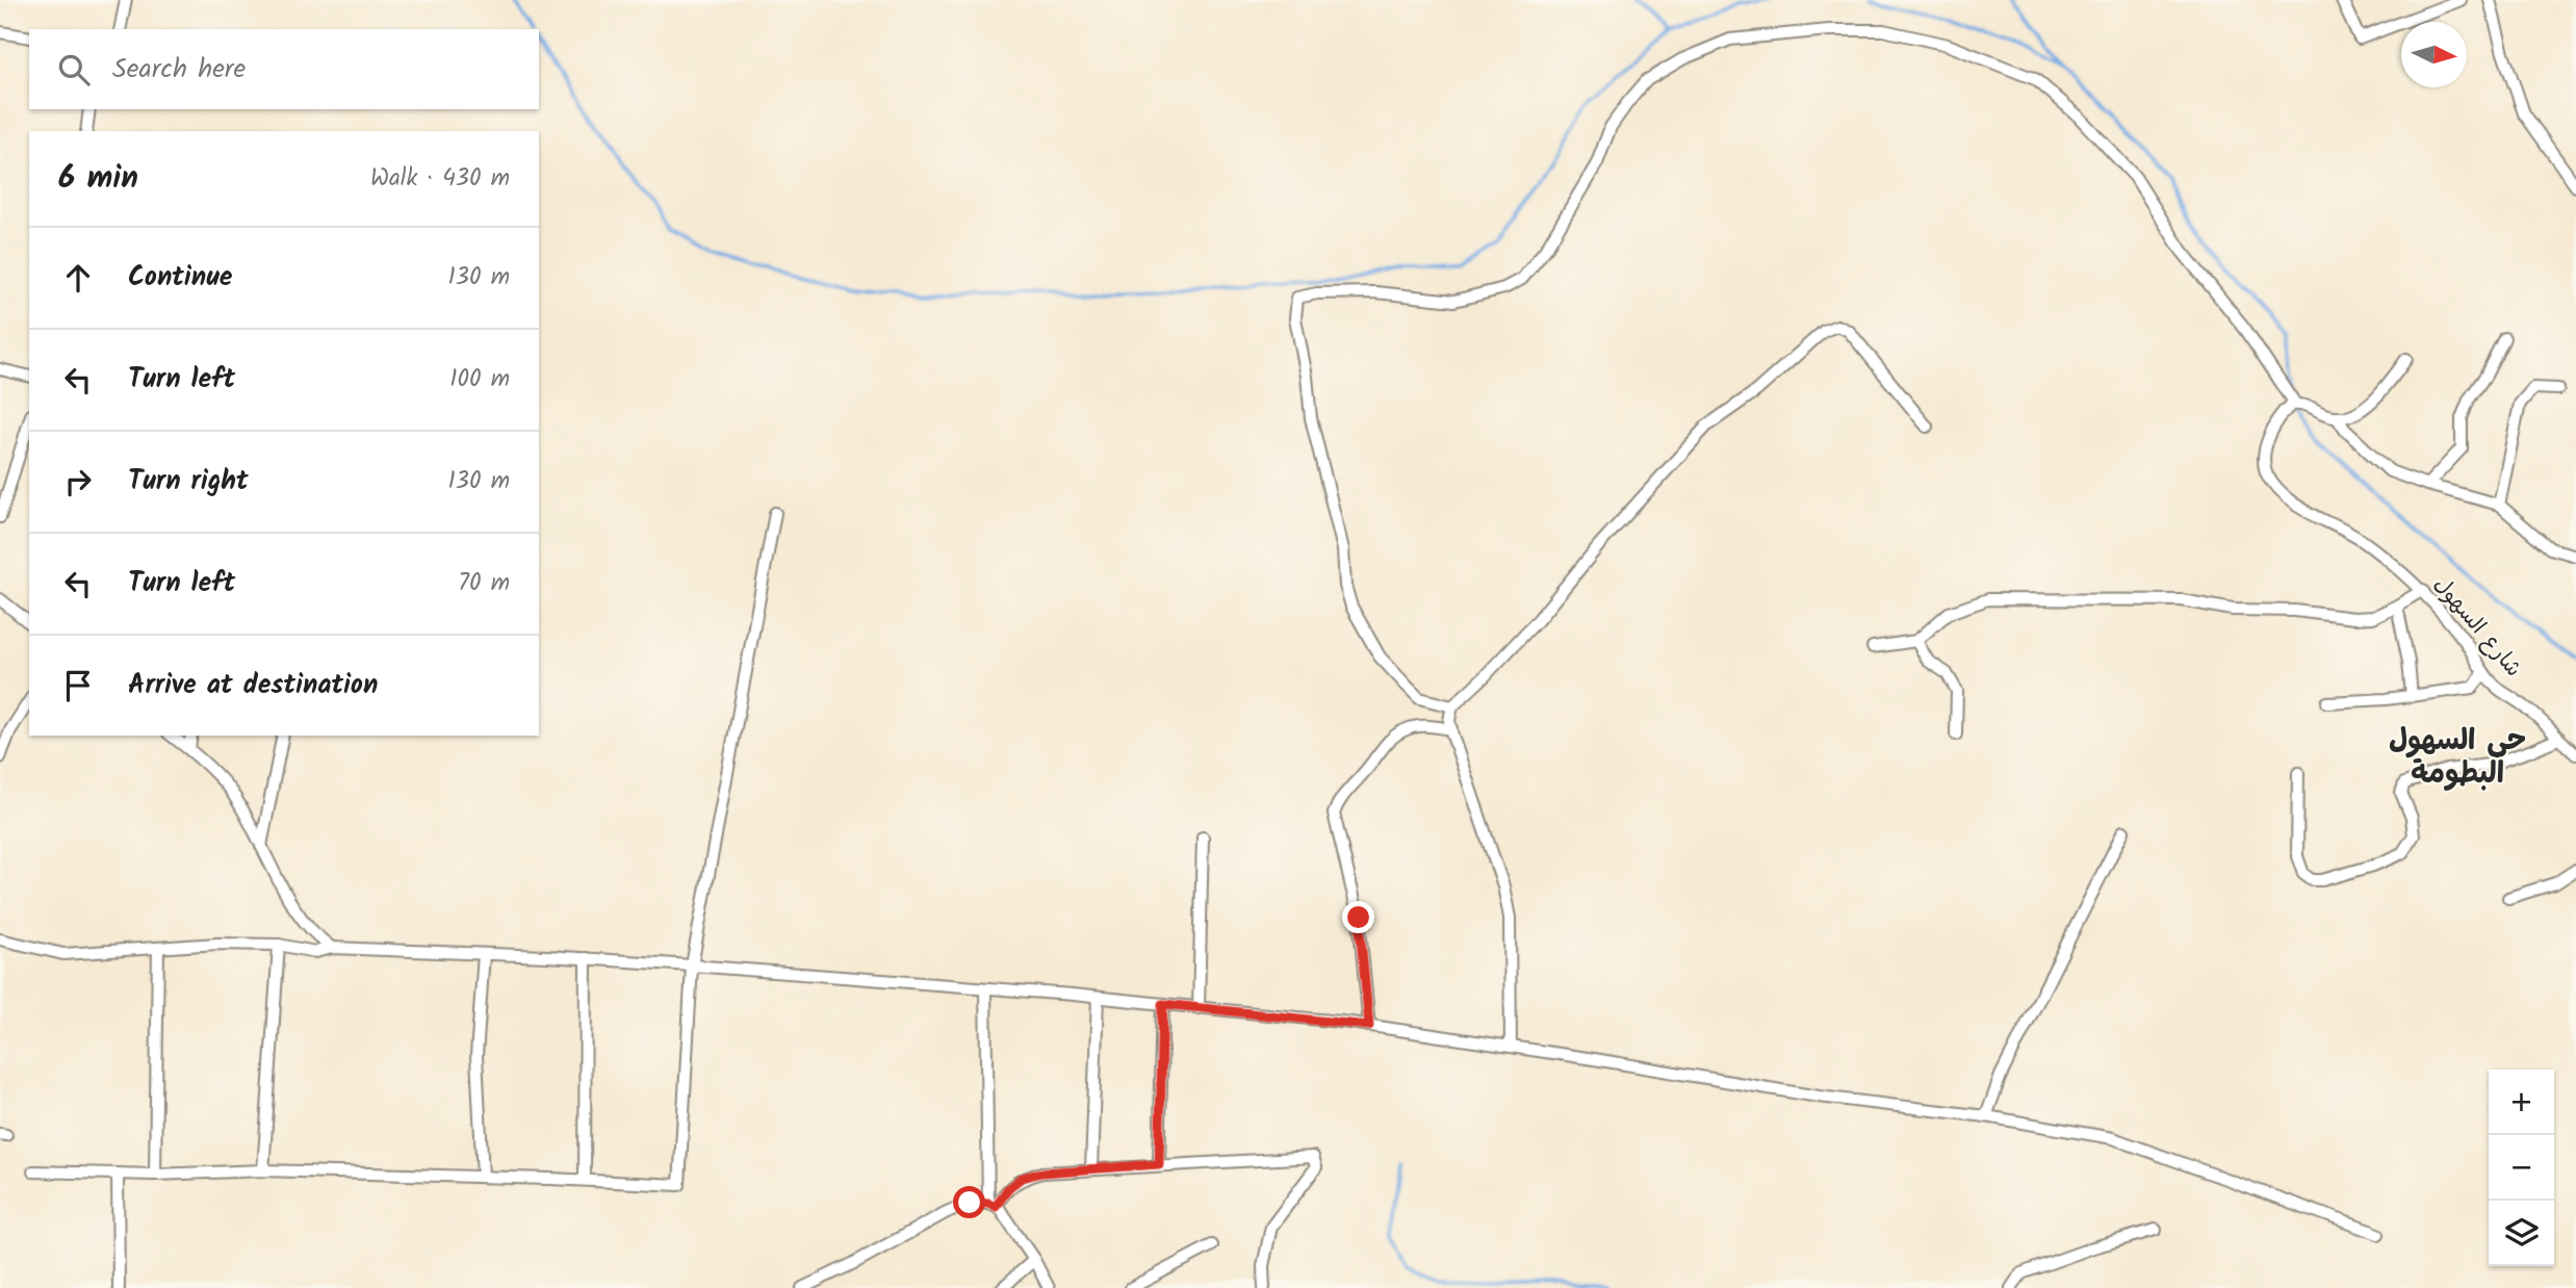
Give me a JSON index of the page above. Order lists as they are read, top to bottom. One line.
{"streets":{"street":["شارع السهول"]},"districts":["حي السهول البطومة"],"north":"right","page":{"search":"Search here","heading":["6 min","Walk · 430 m"],"list":[["Continue","130 m"],["Turn left","100 m"],["Turn right","130 m"],["Turn left","70 m"],"Arrive at destination"],"map_buttons":["+","−"]}}
